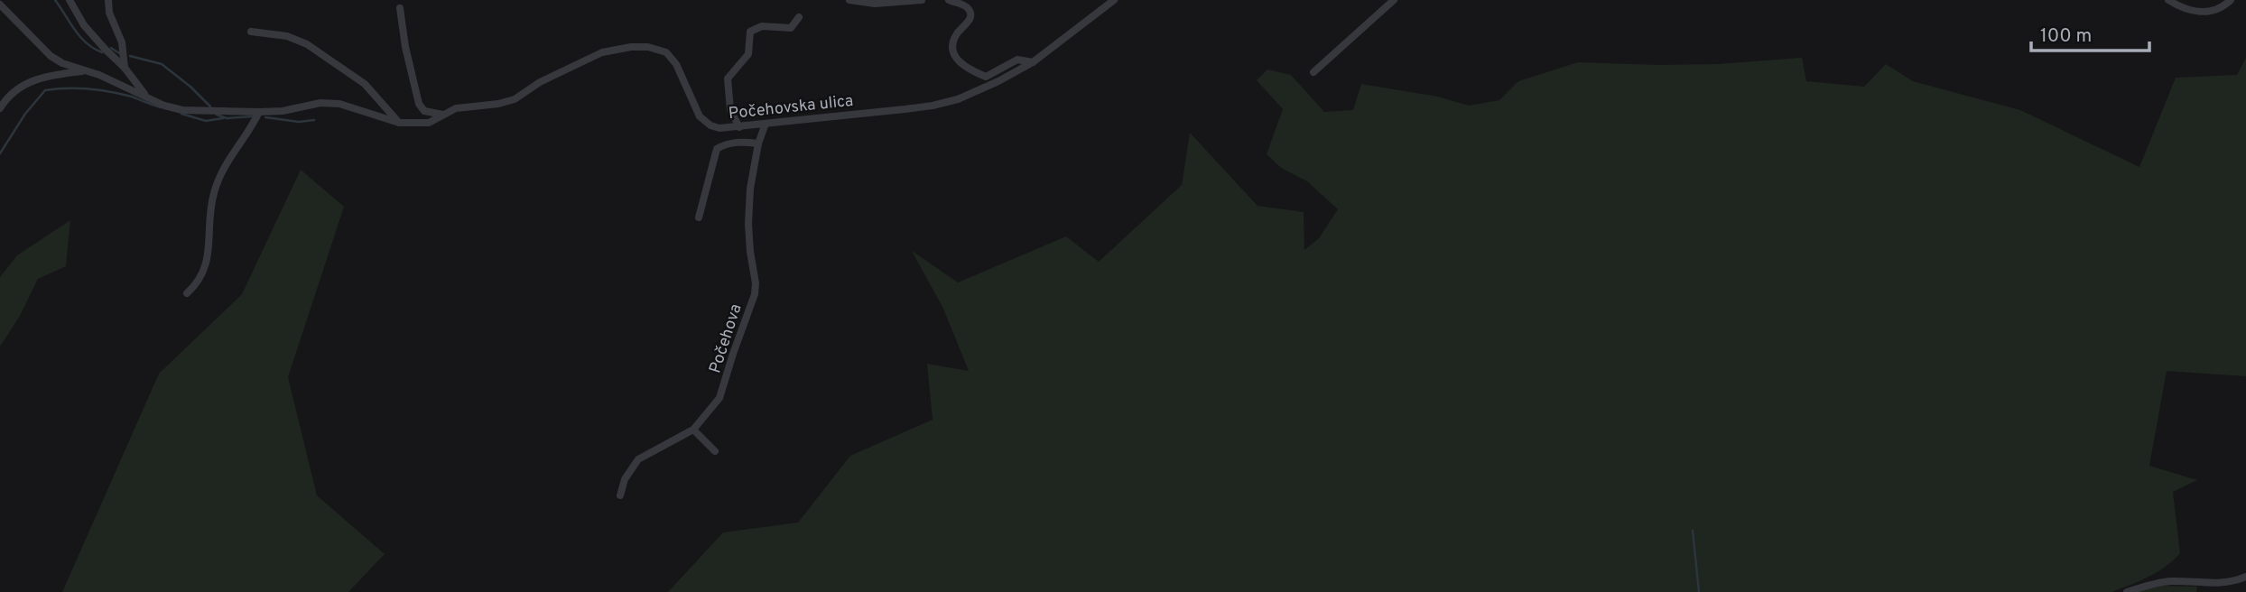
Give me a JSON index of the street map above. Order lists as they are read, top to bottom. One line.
{"streets":{"street":["Počehovska ulica","Počehova"]},"crossings":[["Počehovska ulica","Počehova"]],"scale_bar":"100 m"}
